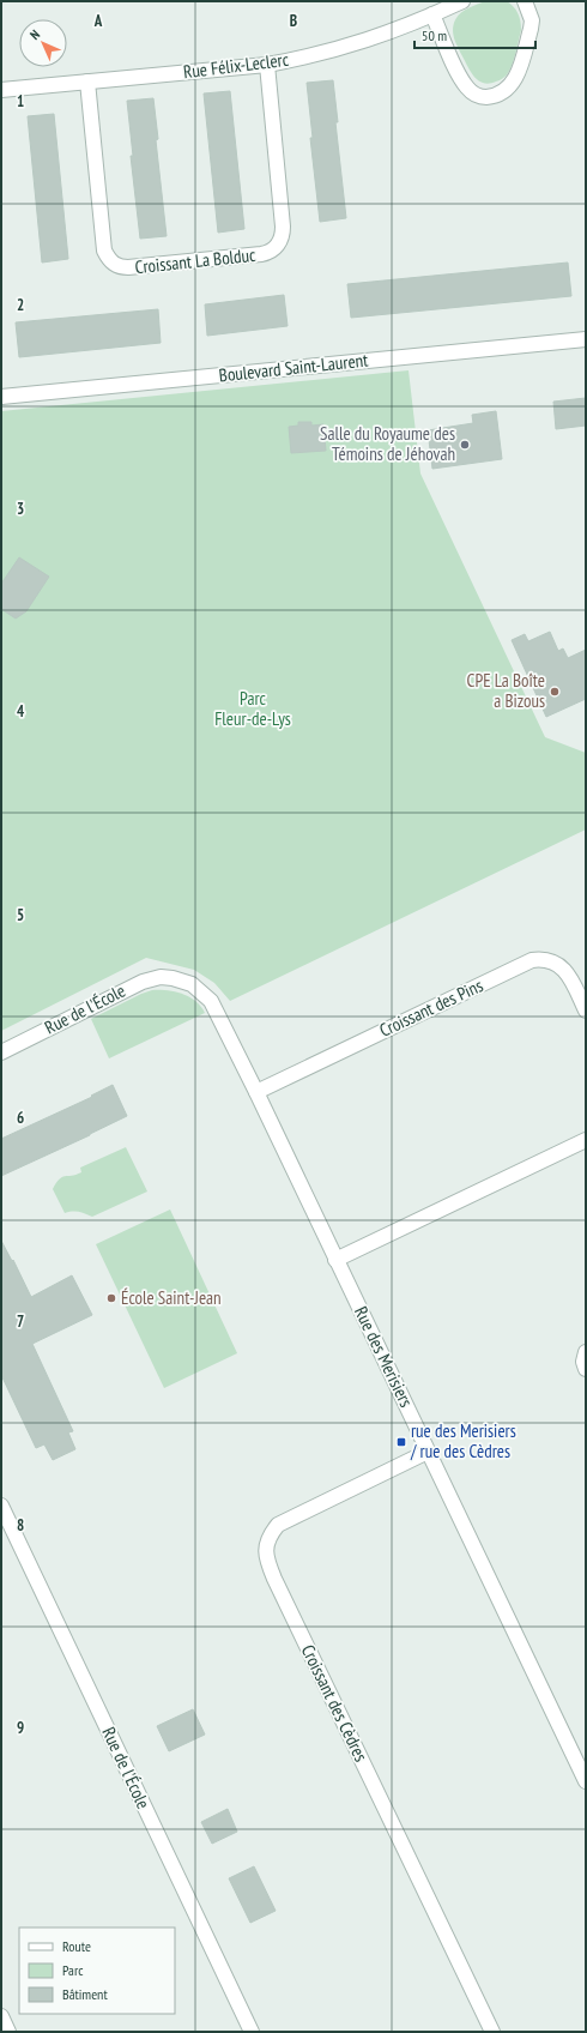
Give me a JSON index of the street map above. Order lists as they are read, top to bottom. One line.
{"streets":{"street":["Rue Félix-Leclerc","Croissant La Bolduc","Boulevard Saint-Laurent","Croissant des Pins","Rue de l'École","Rue des Merisiers","Croissant des Cèdres"]},"crossings":[["Rue Félix-Leclerc","Croissant La Bolduc"],["Croissant des Pins","Rue des Merisiers"],["Rue de l'École","Rue des Merisiers"],["Rue des Merisiers","Croissant des Cèdres"]],"parks":["Parc Fleur-de-Lys"],"places":{"other":["Salle du Royaume des Témoins de Jéhovah","CPE La Boîte a Bizous","École Saint-Jean"],"transit":["rue des Merisiers / rue des Cèdres"]},"legend":["Route","Parc","Bâtiment"],"scale_bar":"50 m","north":"top left","grid":{"columns":["A","B"],"rows":["1","2","3","4","5","6","7","8","9"]}}
